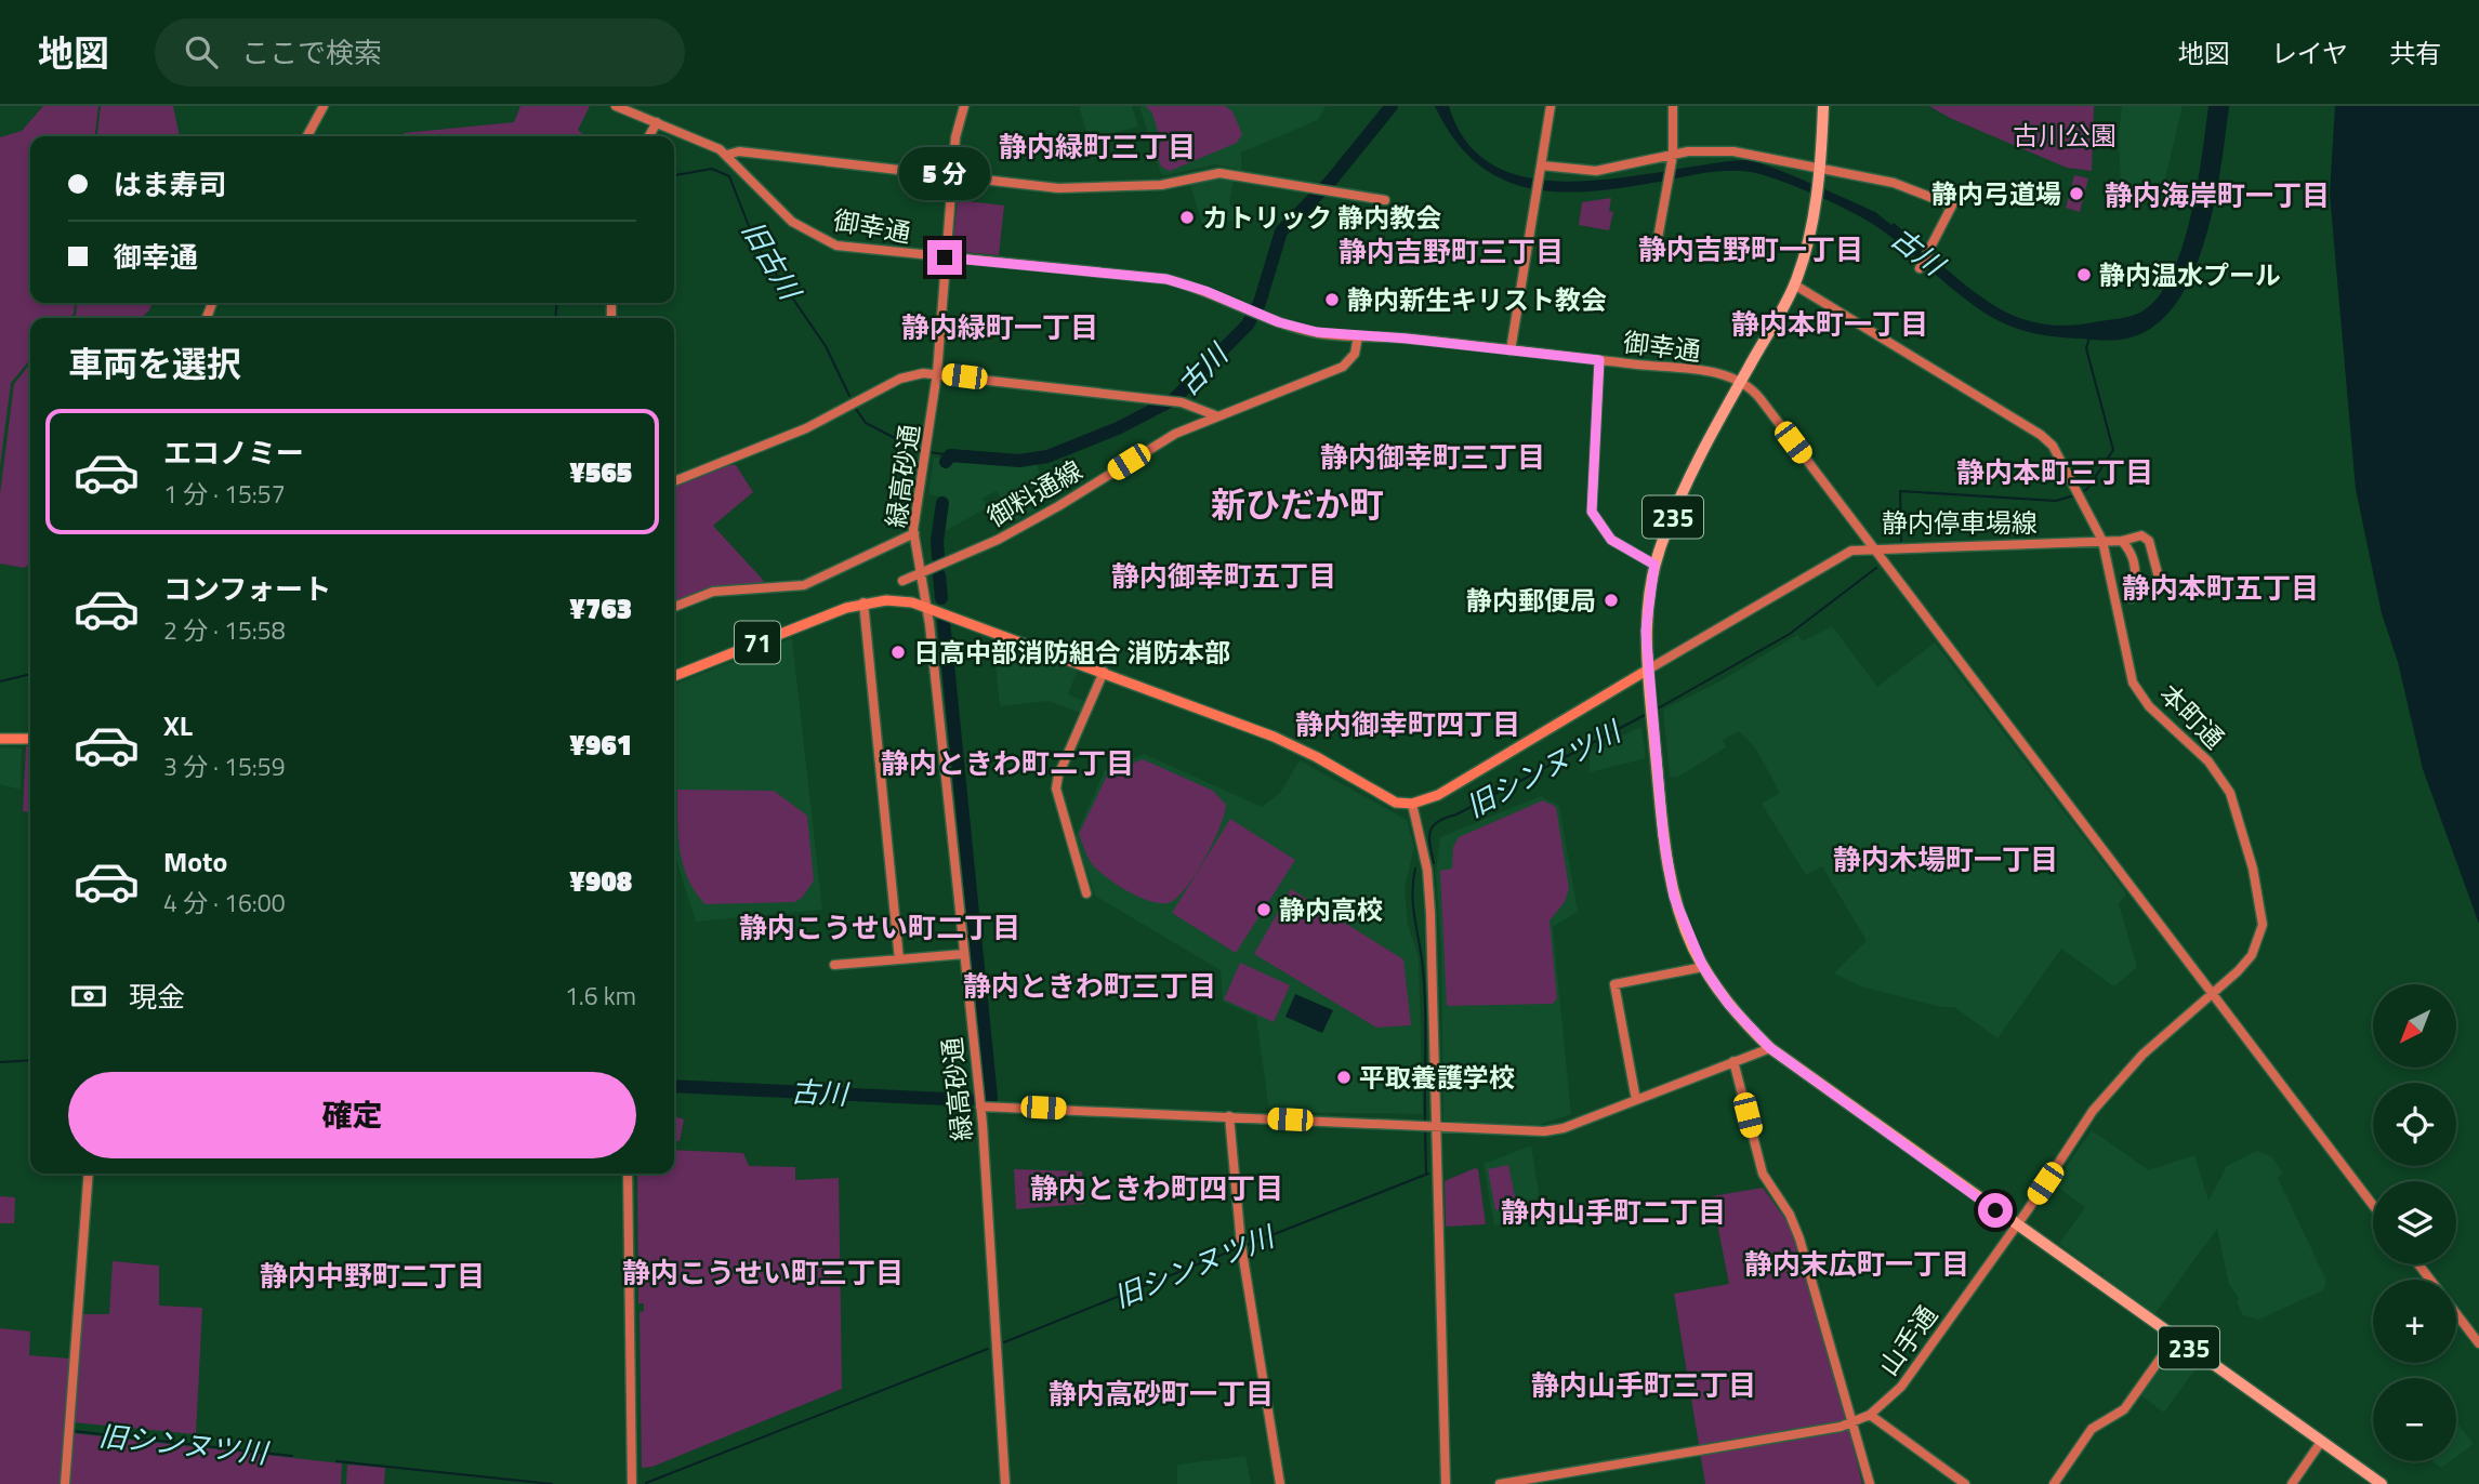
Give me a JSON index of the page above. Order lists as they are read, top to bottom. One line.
{"streets":{"highway":["235"],"main road":["71"],"street":["御幸通","緑高砂通","御料通線","静内停車場線","本町通","山手通"]},"crossings":[["御幸通","緑高砂通"],["御幸通","御料通線"],["御幸通","235"],["御幸通","静内停車場線"],["緑高砂通","御料通線"],["緑高砂通","71"],["235","静内停車場線"],["235","本町通"],["235","山手通"],["静内停車場線","本町通"],["本町通","山手通"]],"districts":["静内緑町三丁目","静内海岸町一丁目","静内吉野町一丁目","静内吉野町三丁目","静内本町一丁目","静内緑町一丁目","静内御幸町三丁目","静内本町三丁目","新ひだか町","静内御幸町五丁目","静内本町五丁目","静内御幸町四丁目","静内ときわ町二丁目","静内木場町一丁目","静内こうせい町二丁目","静内ときわ町三丁目","静内ときわ町四丁目","静内山手町二丁目","静内末広町一丁目","静内こうせい町三丁目","静内中野町二丁目","静内山手町三丁目","静内高砂町一丁目"],"water":["古川","旧古川","旧シンヌツ川"],"parks":["古川公園"],"places":["静内弓道場","カトリック 静内教会","静内温水プール","静内新生キリスト教会","静内郵便局","日高中部消防組合 消防本部","静内高校","平取養護学校"],"north":"bottom left","page":{"header":"地図","search":"ここで検索","nav":["地図","レイヤ","共有"],"banner":["はま寿司","御幸通"],"bubble":"5 分","heading":"車両を選択","list":[{"name":"エコノミー","note":"1 分 · 15:57","value":"¥565"},{"name":"コンフォート","note":"2 分 · 15:58","value":"¥763"},{"name":"XL","note":"3 分 · 15:59","value":"¥961"},{"name":"Moto","note":"4 分 · 16:00","value":"¥908"}],"pay":["現金","1.6 km"],"map_buttons":["+","−"],"buttons":"確定"}}
